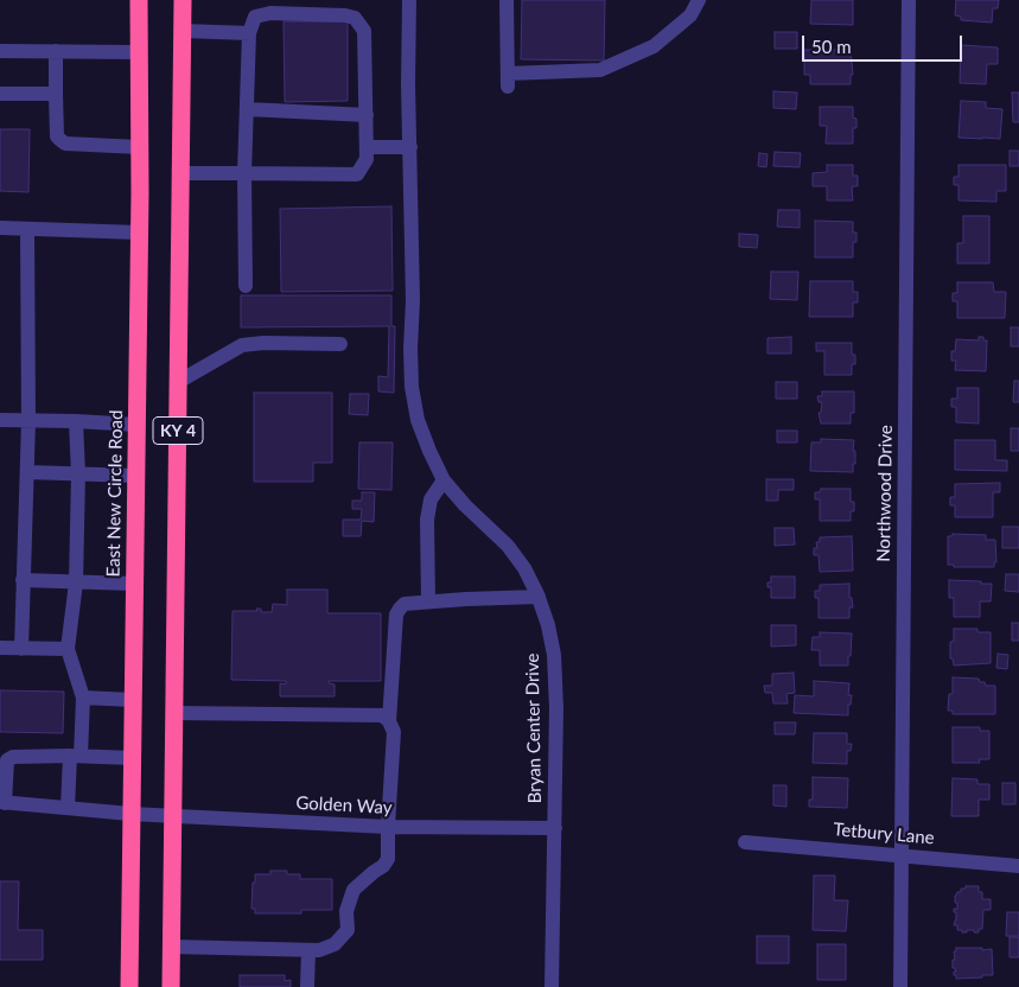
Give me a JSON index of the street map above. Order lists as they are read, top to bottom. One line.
{"streets":{"highway":["KY 4","East New Circle Road"],"street":["Northwood Drive","Bryan Center Drive","Golden Way","Tetbury Lane"]},"crossings":[["KY 4","Golden Way"],["East New Circle Road","Golden Way"],["Northwood Drive","Tetbury Lane"],["Bryan Center Drive","Golden Way"]],"scale_bar":"50 m"}
